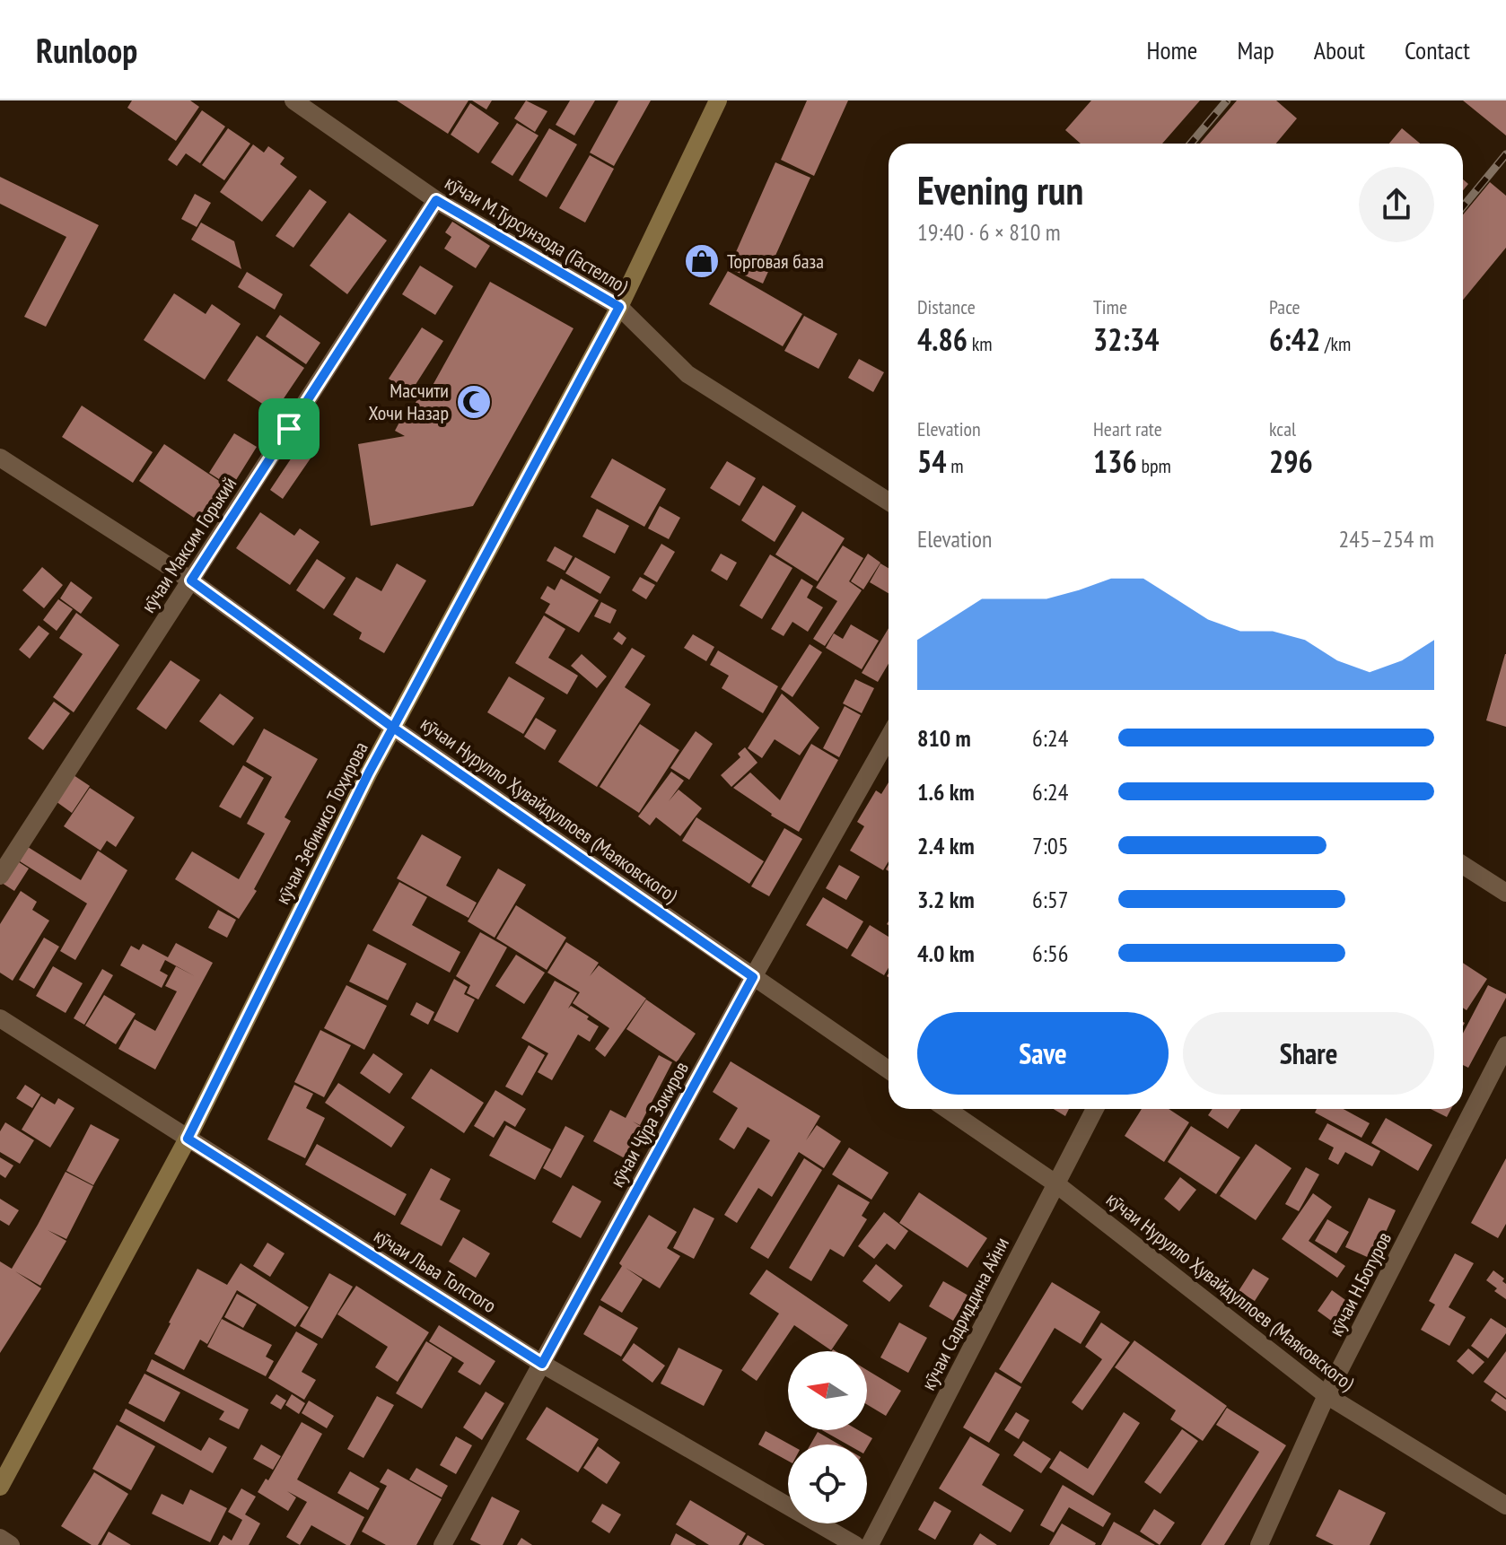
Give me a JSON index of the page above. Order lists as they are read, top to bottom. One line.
{"streets":{"main road":["кӯчаи Зебинисо Тоҳирова"],"street":["кӯчаи М.Турсунзода (Гастелло)","кӯчаи Максим Горький","кӯчаи Нурулло Ҳувайдуллоев (Маяковского)","кӯчаи Ҷӯра Зокиров","кӯчаи Льва Толстого","кӯчаи Н.Ботуров","кӯчаи Садриддина Айни"]},"crossings":[["кӯчаи М.Турсунзода (Гастелло)","кӯчаи Максим Горький"],["кӯчаи М.Турсунзода (Гастелло)","кӯчаи Зебинисо Тоҳирова"],["кӯчаи Максим Горький","кӯчаи Нурулло Ҳувайдуллоев (Маяковского)"],["кӯчаи Нурулло Ҳувайдуллоев (Маяковского)","кӯчаи Зебинисо Тоҳирова"],["кӯчаи Нурулло Ҳувайдуллоев (Маяковского)","кӯчаи Ҷӯра Зокиров"],["кӯчаи Нурулло Ҳувайдуллоев (Маяковского)","кӯчаи Н.Ботуров"],["кӯчаи Нурулло Ҳувайдуллоев (Маяковского)","кӯчаи Садриддина Айни"],["кӯчаи Зебинисо Тоҳирова","кӯчаи Льва Толстого"],["кӯчаи Ҷӯра Зокиров","кӯчаи Льва Толстого"]],"places":{"shop":["Торговая база"],"mosque":["Масчити Хочи Назар"]},"north":"left","page":{"header":"Runloop","nav":["Home","Map","About","Contact"],"heading":["Evening run","19:40 · 6 × 810 m"],"stats":[["Distance","4.86 km"],["Time","32:34"],["Pace","6:42 /km"],["Elevation","54 m"],["Heart rate","136 bpm"],["kcal","296"]],"chart":["Elevation","245–254 m"],"list":[{"name":"810 m","note":"6:24"},{"name":"1.6 km","note":"6:24"},{"name":"2.4 km","note":"7:05"},{"name":"3.2 km","note":"6:57"},{"name":"4.0 km","note":"6:56"}],"buttons":["Save","Share"]}}
